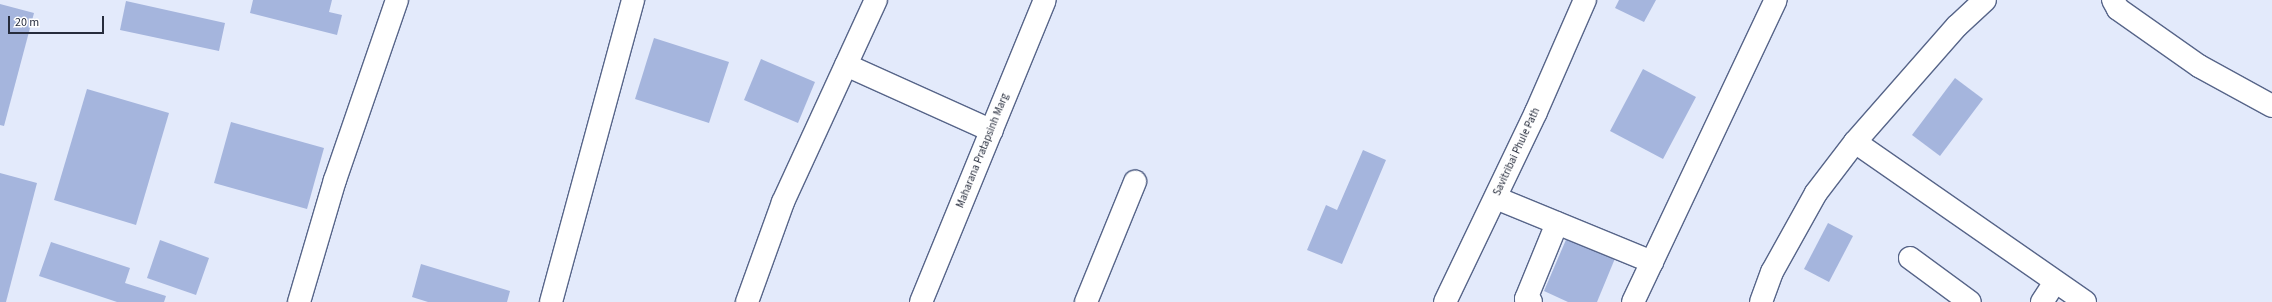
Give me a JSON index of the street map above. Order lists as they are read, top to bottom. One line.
{"streets":{"street":["Maharana Pratapsinh Marg","Savitribai Phule Path"]},"scale_bar":"20 m"}
